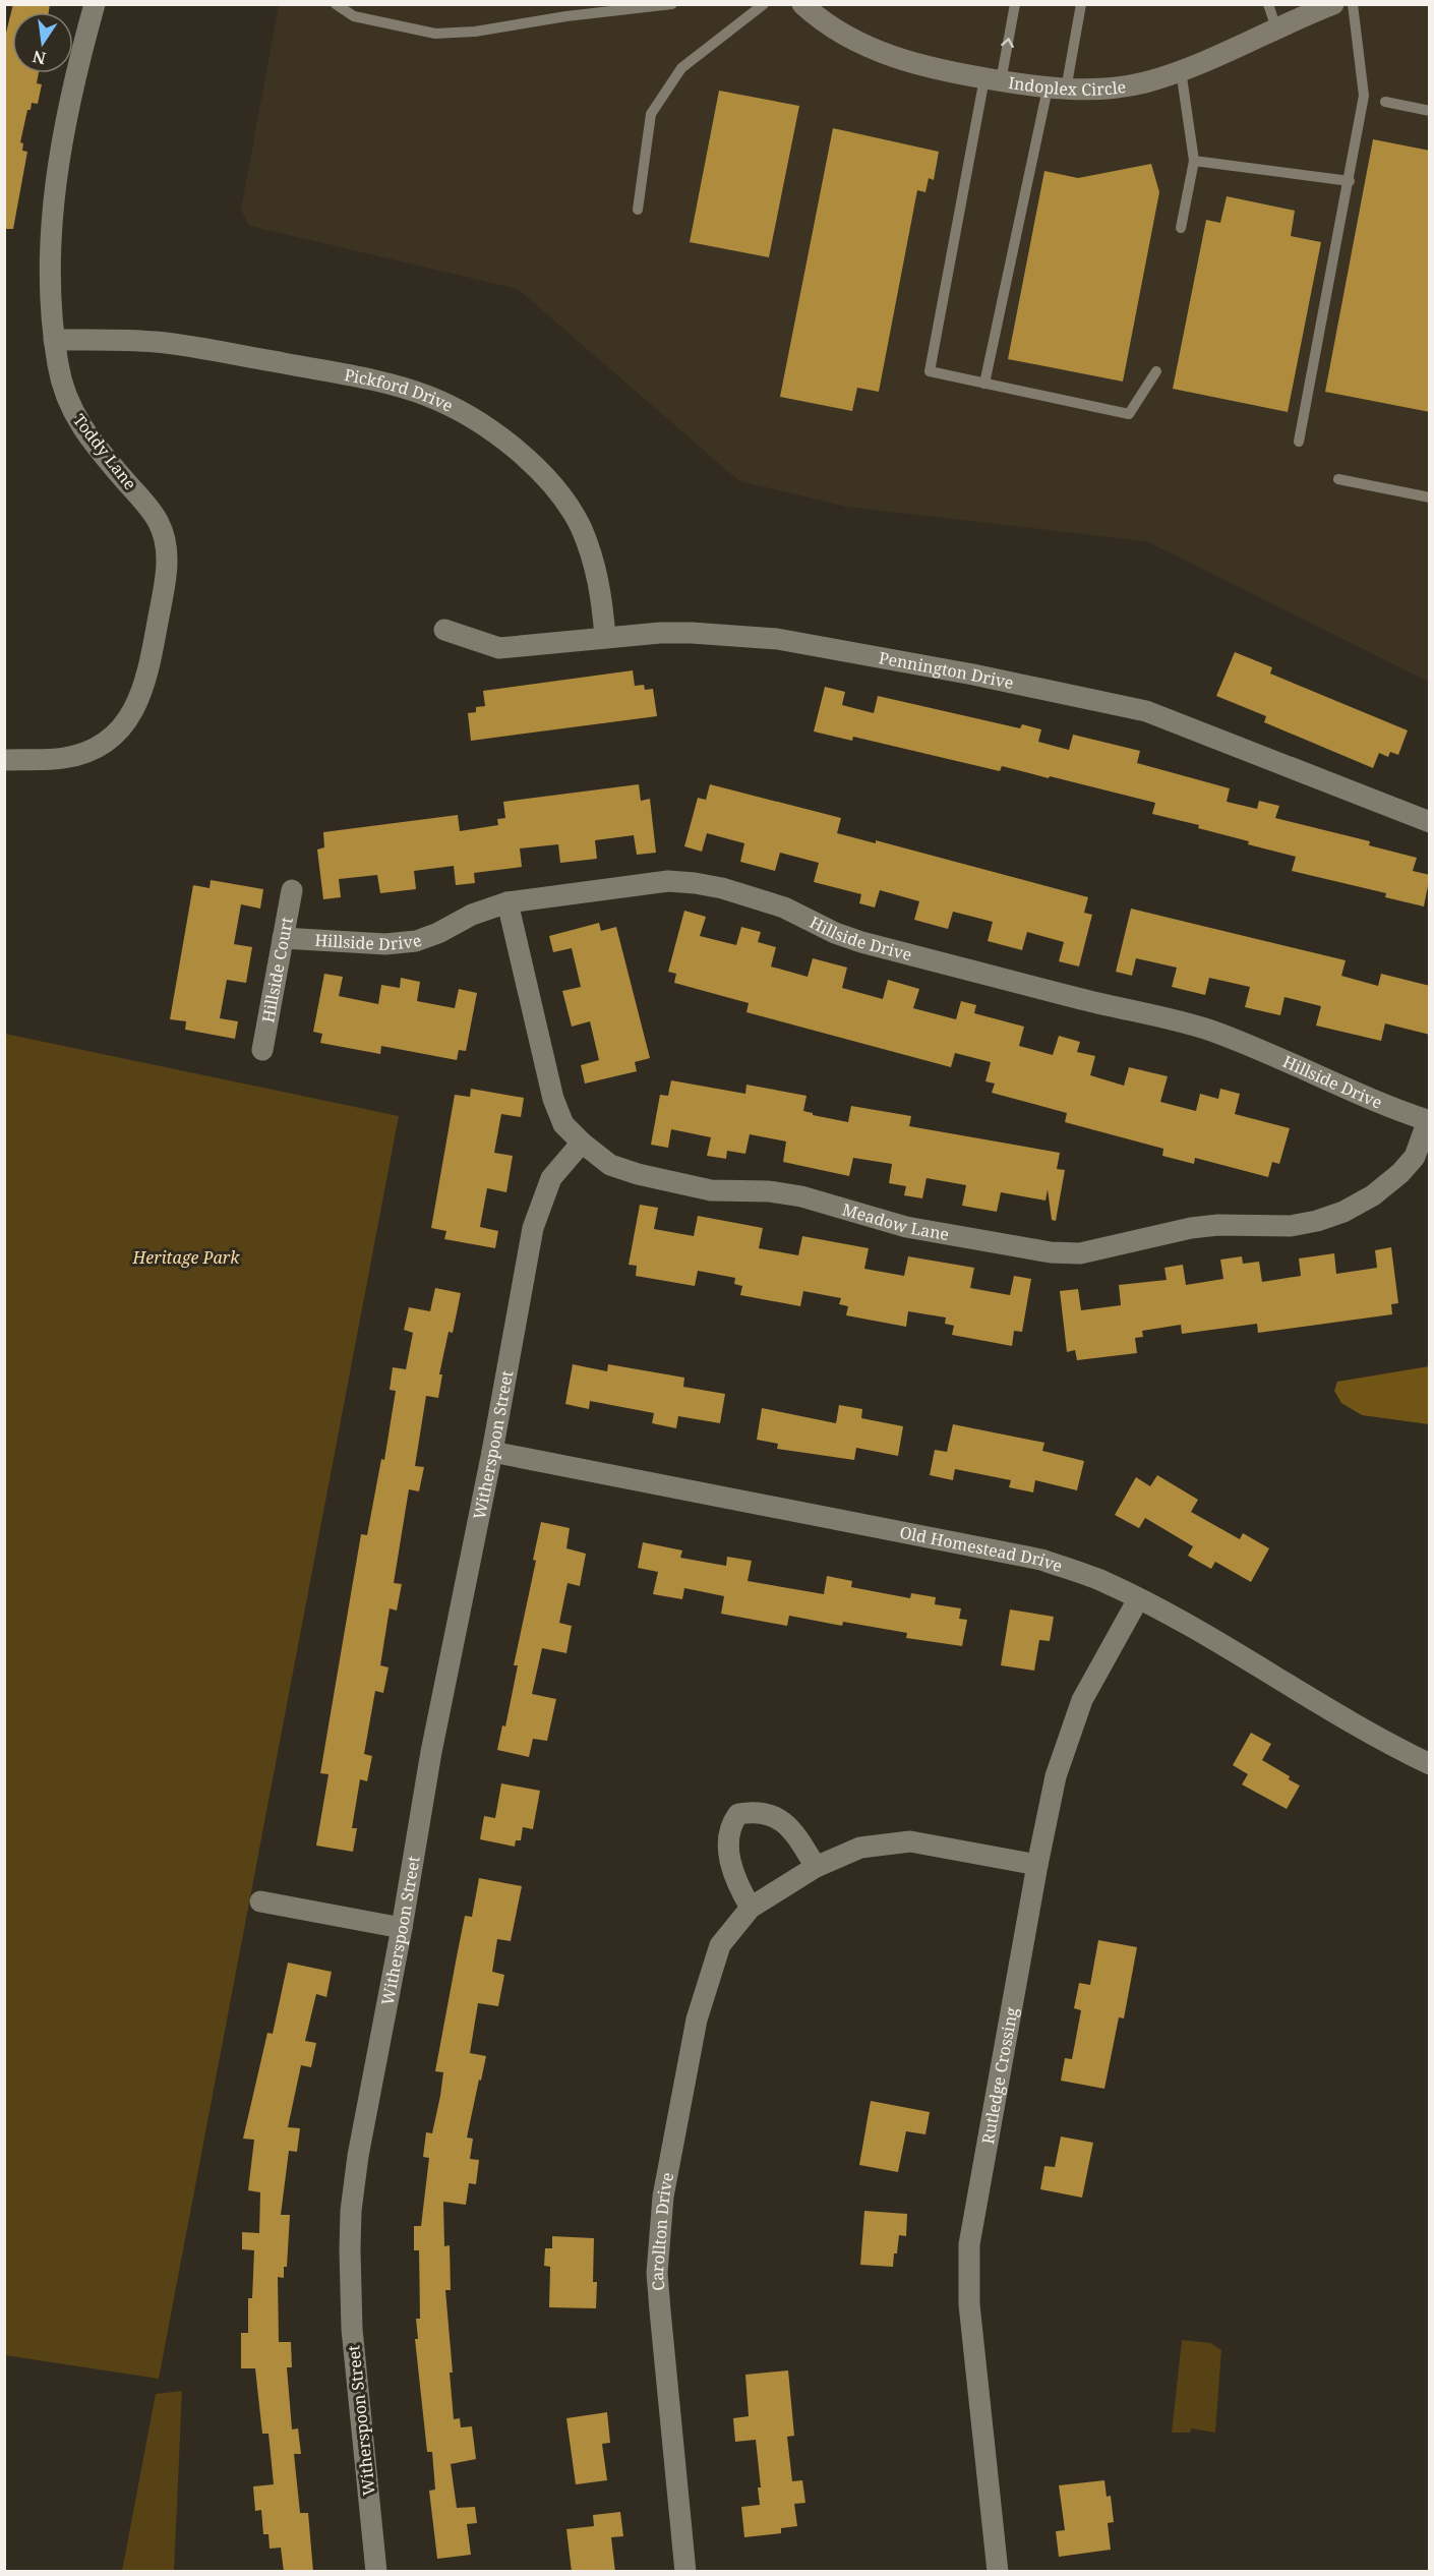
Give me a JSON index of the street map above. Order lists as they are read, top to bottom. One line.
{"streets":{"street":["Indoplex Circle","Pickford Drive","Toddy Lane","Pennington Drive","Hillside Drive","Hillside Court","Meadow Lane","Witherspoon Street","Old Homestead Drive","Rutledge Crossing","Carollton Drive"]},"crossings":[["Pickford Drive","Toddy Lane"],["Pickford Drive","Pennington Drive"],["Hillside Drive","Hillside Court"],["Hillside Drive","Meadow Lane"],["Meadow Lane","Witherspoon Street"],["Witherspoon Street","Old Homestead Drive"],["Old Homestead Drive","Rutledge Crossing"],["Rutledge Crossing","Carollton Drive"]],"parks":["Heritage Park"],"north":"bottom"}
